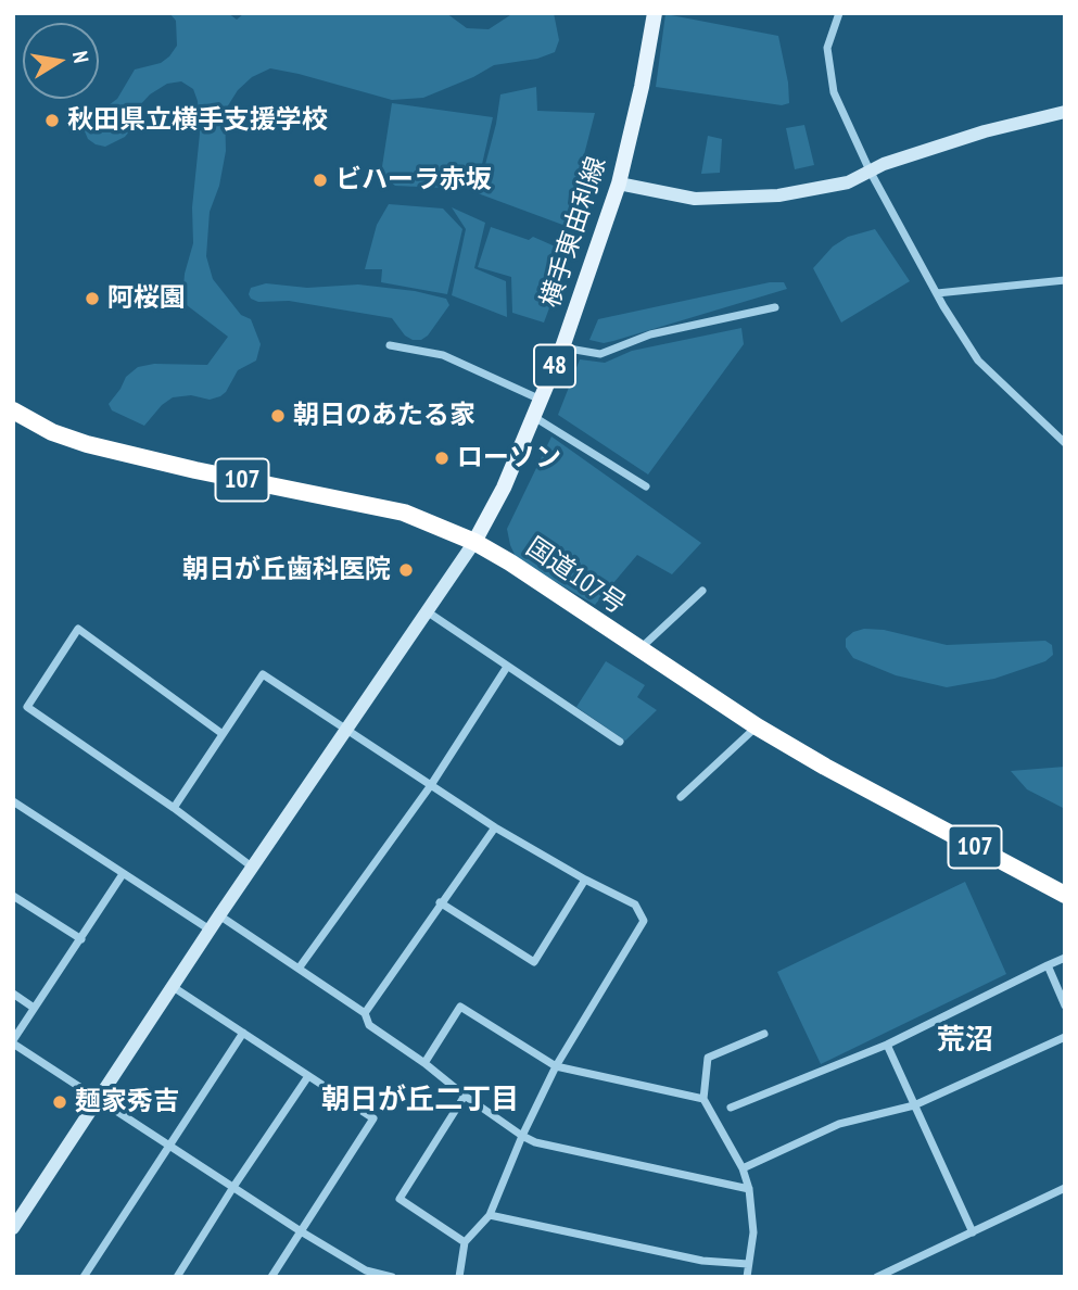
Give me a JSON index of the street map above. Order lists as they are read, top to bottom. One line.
{"streets":{"highway":["107","国道107号"],"main road":["横手東由利線","48"]},"crossings":[["横手東由利線","国道107号"]],"districts":["荒沼","朝日が丘二丁目"],"places":["秋田県立横手支援学校","ビハーラ赤坂","阿桜園","朝日のあたる家","ローソン","朝日が丘歯科医院","麺家秀吉"],"north":"right"}
